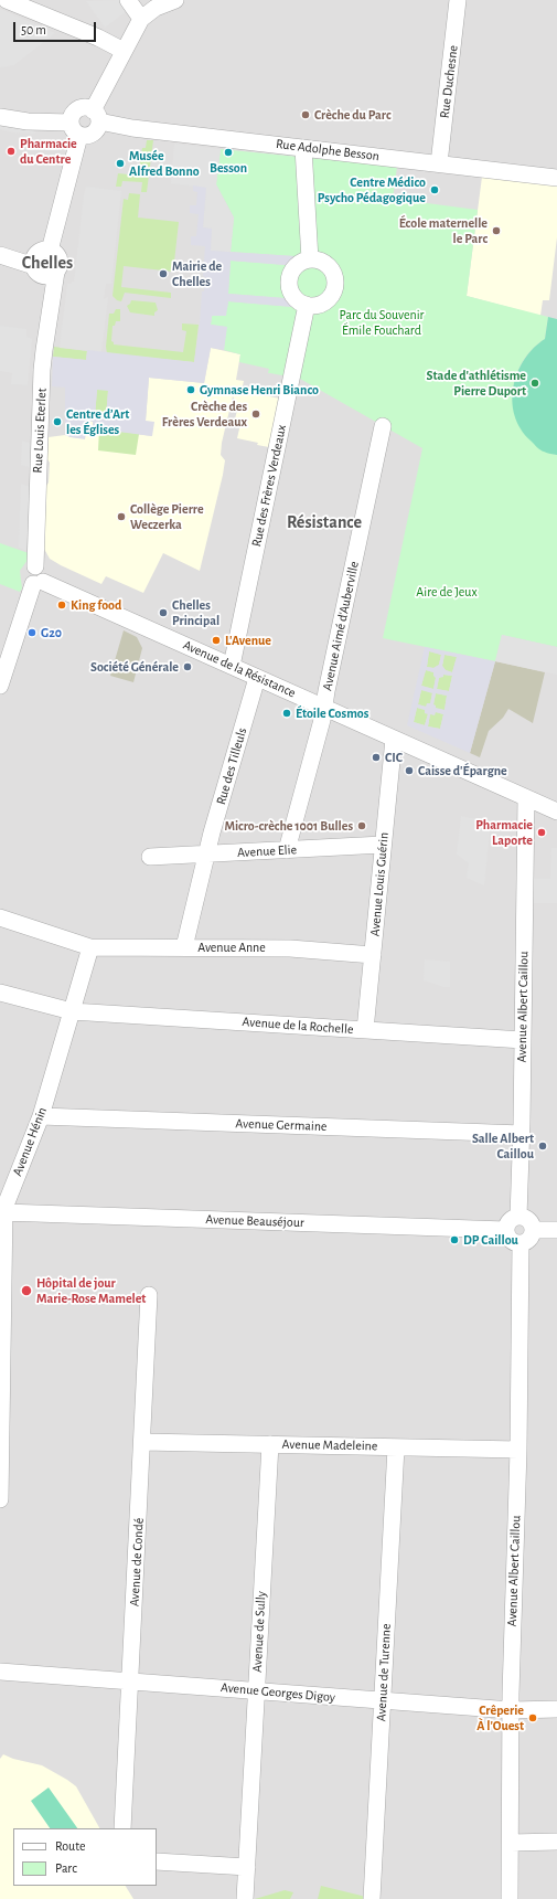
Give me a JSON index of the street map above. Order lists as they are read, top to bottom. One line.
{"streets":{"street":["Rue Duchesne","Rue Adolphe Besson","Rue Louis Eterlet","Rue des Frères Verdeaux","Avenue Aimé d'Auberville","Avenue de la Résistance","Rue des Tilleuls","Avenue Elie","Avenue Louis Guérin","Avenue Anne","Avenue Albert Caillou","Avenue de la Rochelle","Avenue Germaine","Avenue Hénin","Avenue Beauséjour","Avenue Madeleine","Avenue de Condé","Avenue de Sully","Avenue de Turenne","Avenue Georges Digoy"]},"crossings":[["Rue Duchesne","Rue Adolphe Besson"],["Rue Louis Eterlet","Avenue de la Résistance"],["Rue des Frères Verdeaux","Avenue de la Résistance"],["Avenue Aimé d'Auberville","Avenue de la Résistance"],["Avenue Aimé d'Auberville","Avenue Elie"],["Avenue de la Résistance","Rue des Tilleuls"],["Avenue de la Résistance","Avenue Louis Guérin"],["Avenue de la Résistance","Avenue Albert Caillou"],["Rue des Tilleuls","Avenue Elie"],["Rue des Tilleuls","Avenue Anne"],["Avenue Elie","Avenue Louis Guérin"],["Avenue Louis Guérin","Avenue Anne"],["Avenue Louis Guérin","Avenue de la Rochelle"],["Avenue Anne","Avenue Hénin"],["Avenue Albert Caillou","Avenue de la Rochelle"],["Avenue Albert Caillou","Avenue Germaine"],["Avenue Albert Caillou","Avenue Beauséjour"],["Avenue Albert Caillou","Avenue Madeleine"],["Avenue Albert Caillou","Avenue Georges Digoy"],["Avenue de la Rochelle","Avenue Hénin"],["Avenue Germaine","Avenue Hénin"],["Avenue Hénin","Avenue Beauséjour"],["Avenue Madeleine","Avenue de Condé"],["Avenue Madeleine","Avenue de Sully"],["Avenue Madeleine","Avenue de Turenne"],["Avenue de Condé","Avenue Georges Digoy"],["Avenue de Sully","Avenue Georges Digoy"],["Avenue de Turenne","Avenue Georges Digoy"]],"districts":["Chelles","Résistance"],"parks":["Parc du Souvenir Émile Fouchard","Aire de Jeux"],"places":["Crèche du Parc","Pharmacie du Centre","Besson","Musée Alfred Bonno","Centre Médico Psycho Pédagogique","École maternelle le Parc","Mairie de Chelles","Stade d'athlétisme Pierre Duport","Gymnase Henri Bianco","Crèche des Frères Verdeaux","Centre d’Art les Églises","Collège Pierre Weczerka","King food","Chelles Principal","G20","L'Avenue","Société Générale","Étoile Cosmos","CIC","Caisse d'Épargne","Micro-crèche 1001 Bulles","Pharmacie Laporte","Salle Albert Caillou","DP Caillou","Hôpital de jour Marie-Rose Mamelet","Crêperie À l'Ouest"],"legend":["Route","Parc"],"scale_bar":"50 m"}
